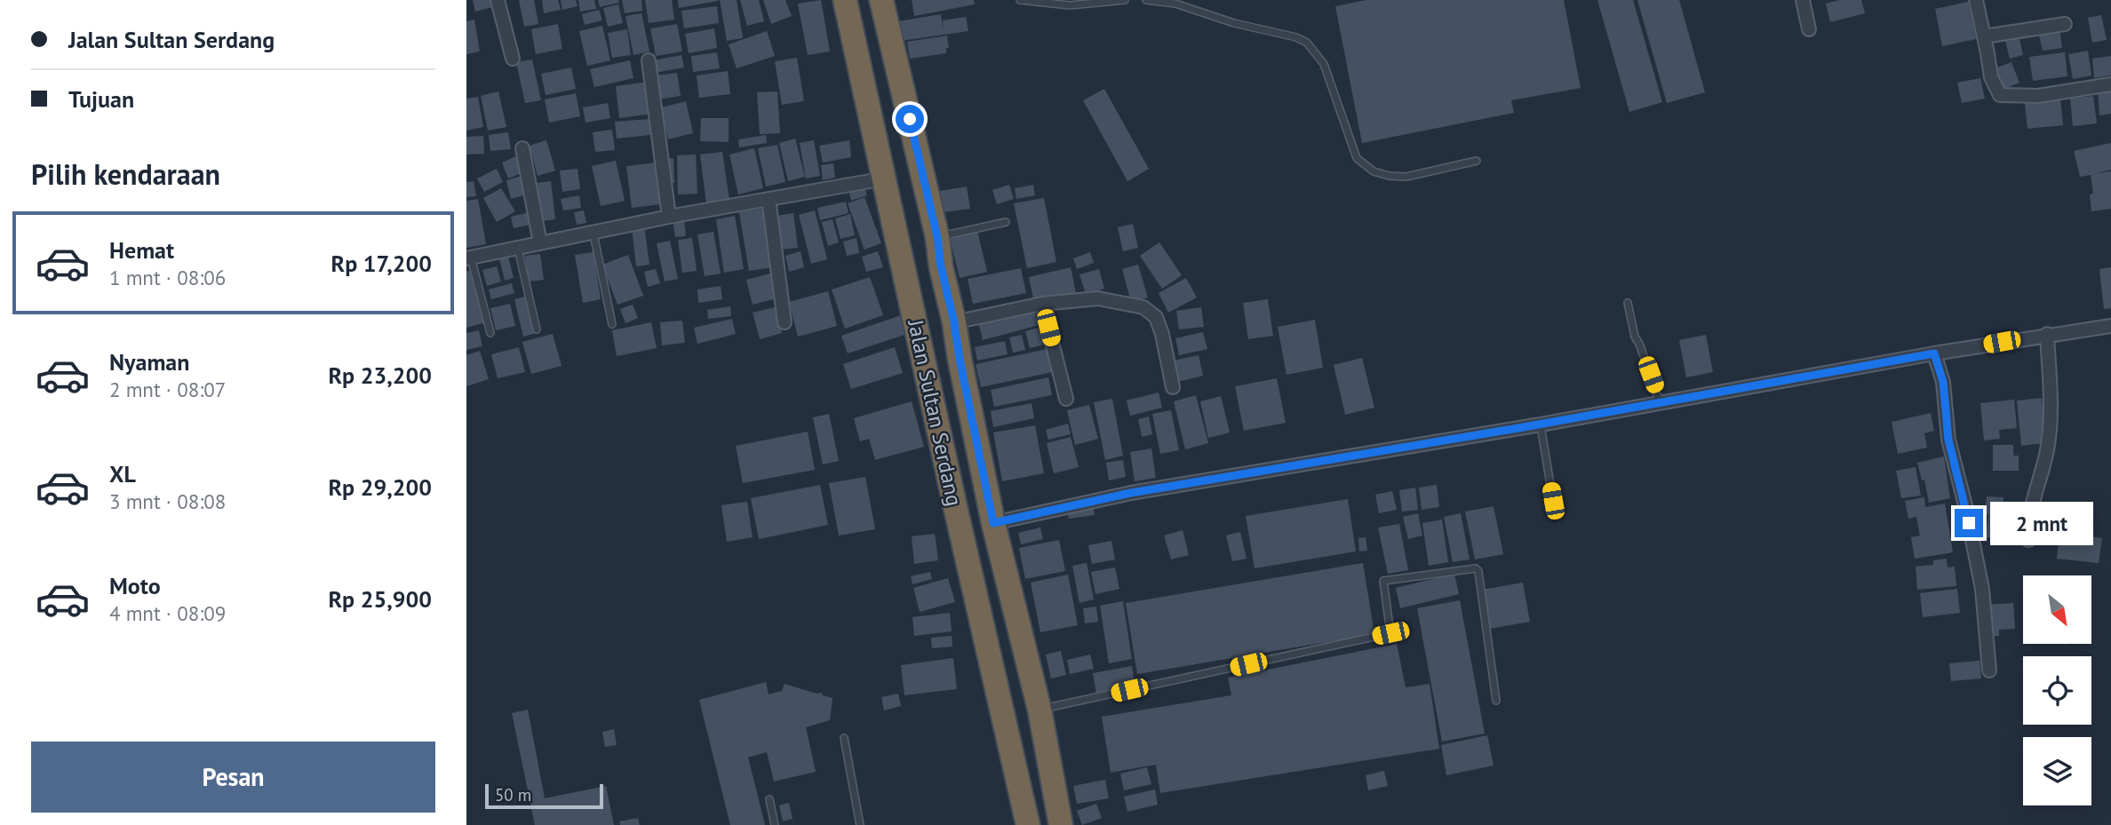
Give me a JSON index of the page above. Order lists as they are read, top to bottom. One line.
{"streets":{"highway":["Jalan Sultan Serdang"]},"scale_bar":"50 m","north":"bottom right","page":{"banner":["Jalan Sultan Serdang","Tujuan"],"heading":"Pilih kendaraan","list":[{"name":"Hemat","note":"1 mnt · 08:06","value":"Rp 17,200"},{"name":"Nyaman","note":"2 mnt · 08:07","value":"Rp 23,200"},{"name":"XL","note":"3 mnt · 08:08","value":"Rp 29,200"},{"name":"Moto","note":"4 mnt · 08:09","value":"Rp 25,900"}],"bubble":"2 mnt","buttons":"Pesan","scale":"50 m"}}
